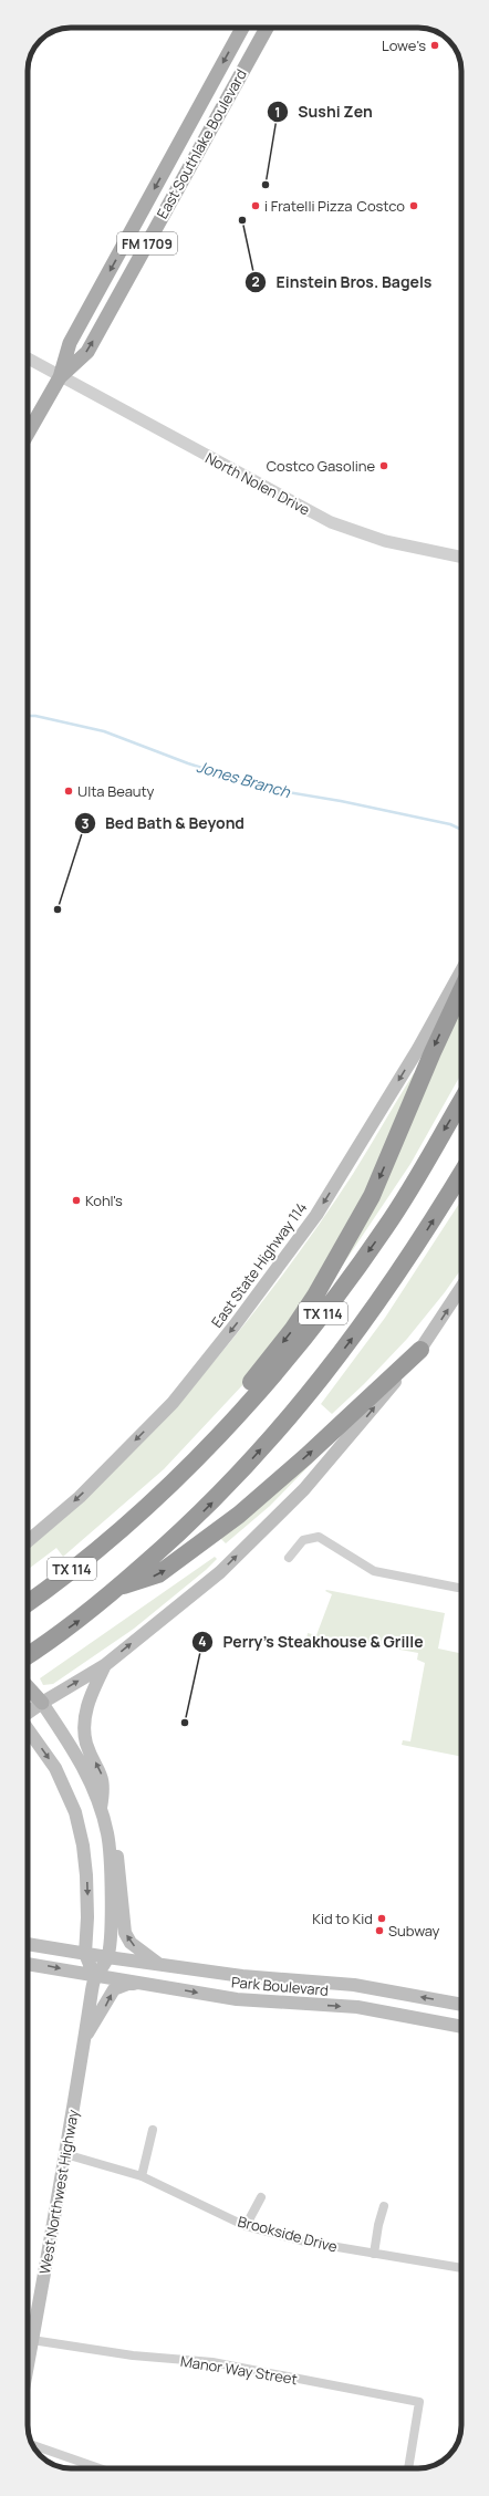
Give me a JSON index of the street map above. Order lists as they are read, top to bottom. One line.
{"streets":{"highway":["TX 114"],"main road":["East Southlake Boulevard","FM 1709","East State Highway 114","Park Boulevard","West Northwest Highway"],"street":["North Nolen Drive","Brookside Drive","Manor Way Street"]},"crossings":[["East Southlake Boulevard","North Nolen Drive"],["Park Boulevard","West Northwest Highway"],["West Northwest Highway","Brookside Drive"],["West Northwest Highway","Manor Way Street"]],"one_way":["East State Highway 114"],"water":["Jones Branch"],"places":["Lowe's","Sushi Zen","i Fratelli Pizza","Costco","Einstein Bros. Bagels","Costco Gasoline","Ulta Beauty","Bed Bath & Beyond","Kohl's","Perry's Steakhouse & Grille","Kid to Kid","Subway"]}
